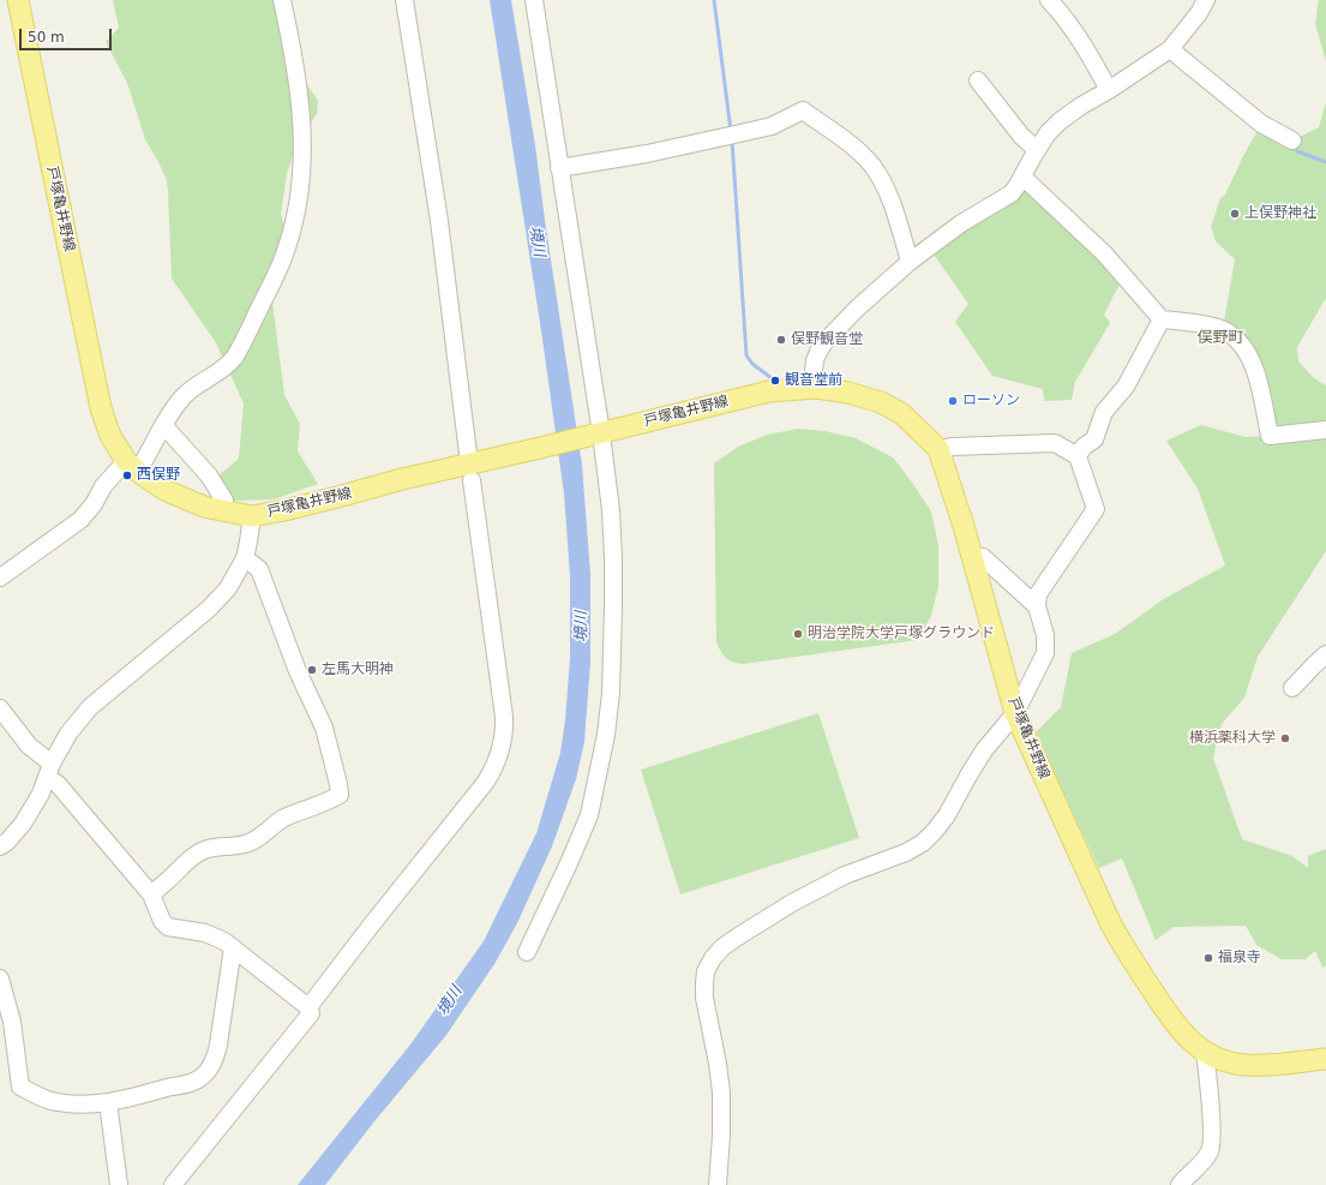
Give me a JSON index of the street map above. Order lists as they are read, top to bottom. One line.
{"streets":{"main road":["戸塚亀井野線"]},"districts":["俣野町"],"water":["境川"],"places":["上俣野神社","俣野観音堂","観音堂前","ローソン","西俣野","明治学院大学戸塚グラウンド","左馬大明神","横浜薬科大学","福泉寺"],"scale_bar":"50 m"}
